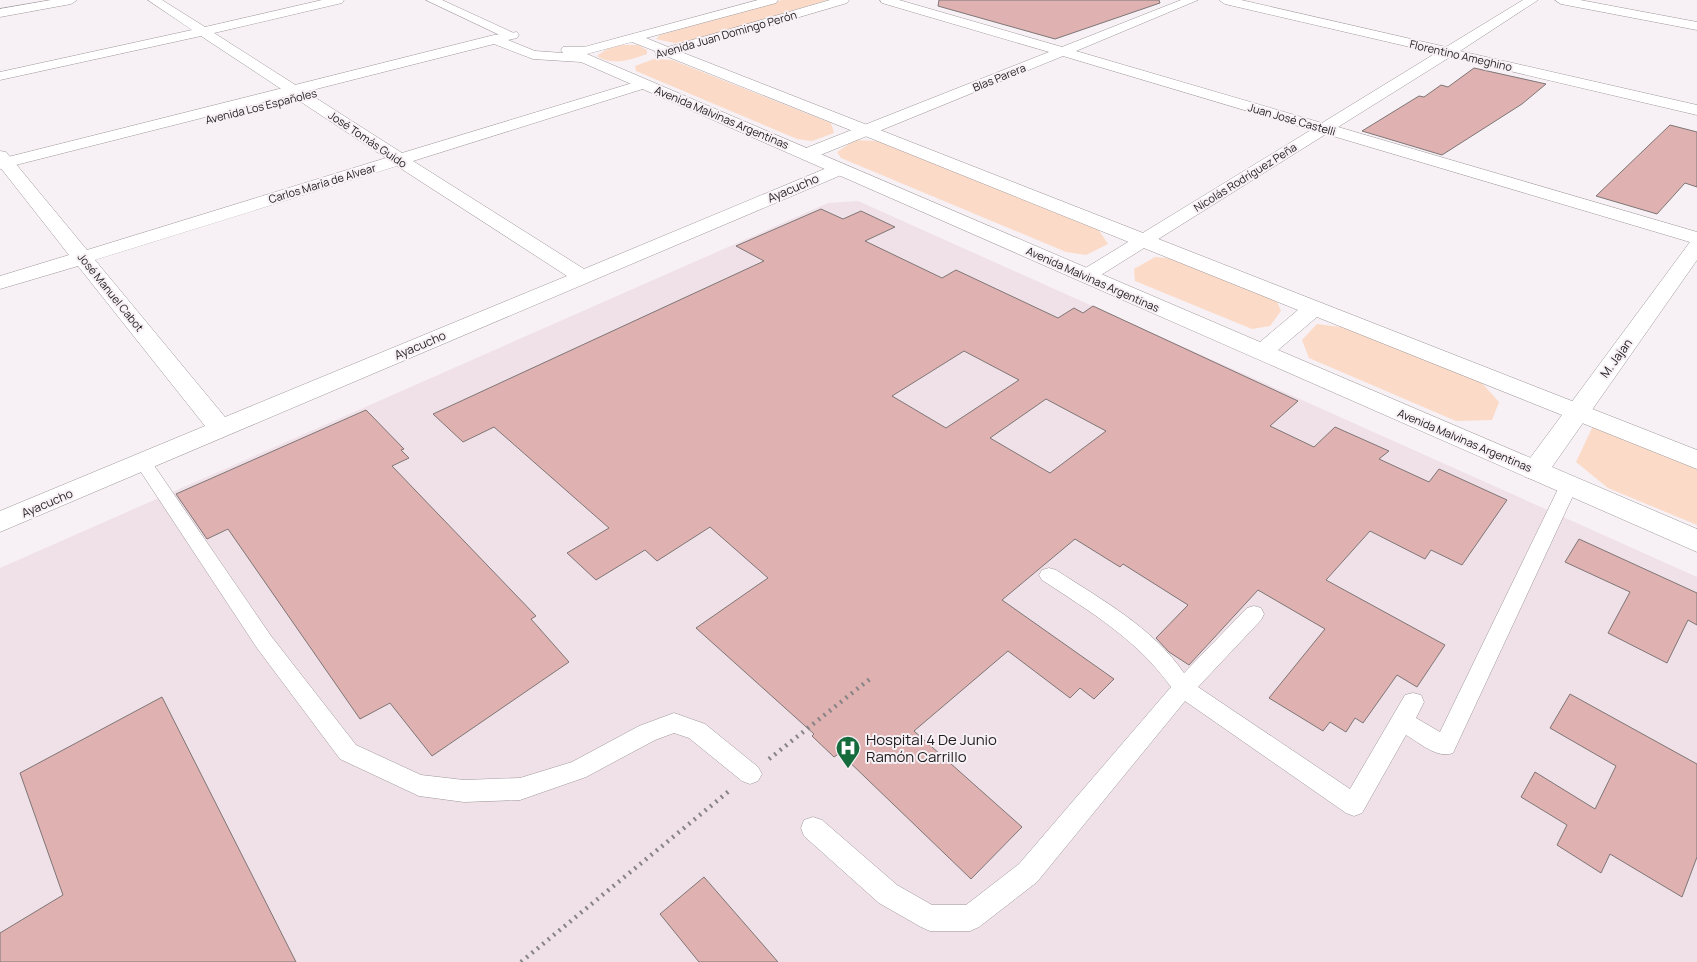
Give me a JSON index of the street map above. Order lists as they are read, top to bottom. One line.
{"streets":{"street":["Avenida Juan Domingo Perón","Florentino Ameghino","Blas Parera","Avenida Los Españoles","Avenida Malvinas Argentinas","Juan José Castelli","José Tomás Guido","Nicolás Rodríguez Peña","Carlos María de Alvear","Ayacucho","José Manuel Cabot","M. Jajan"]},"crossings":[["Avenida Juan Domingo Perón","Avenida Malvinas Argentinas"],["Florentino Ameghino","Nicolás Rodríguez Peña"],["Blas Parera","Avenida Malvinas Argentinas"],["Blas Parera","Juan José Castelli"],["Avenida Los Españoles","Avenida Malvinas Argentinas"],["Avenida Los Españoles","José Tomás Guido"],["Avenida Los Españoles","José Manuel Cabot"],["Avenida Malvinas Argentinas","Nicolás Rodríguez Peña"],["Avenida Malvinas Argentinas","Carlos María de Alvear"],["Avenida Malvinas Argentinas","Ayacucho"],["Avenida Malvinas Argentinas","M. Jajan"],["Juan José Castelli","Nicolás Rodríguez Peña"],["José Tomás Guido","Carlos María de Alvear"],["José Tomás Guido","Ayacucho"],["Carlos María de Alvear","José Manuel Cabot"],["Ayacucho","José Manuel Cabot"]],"places":{"hospital":["Hospital 4 De Junio Ramón Carrillo"]}}
